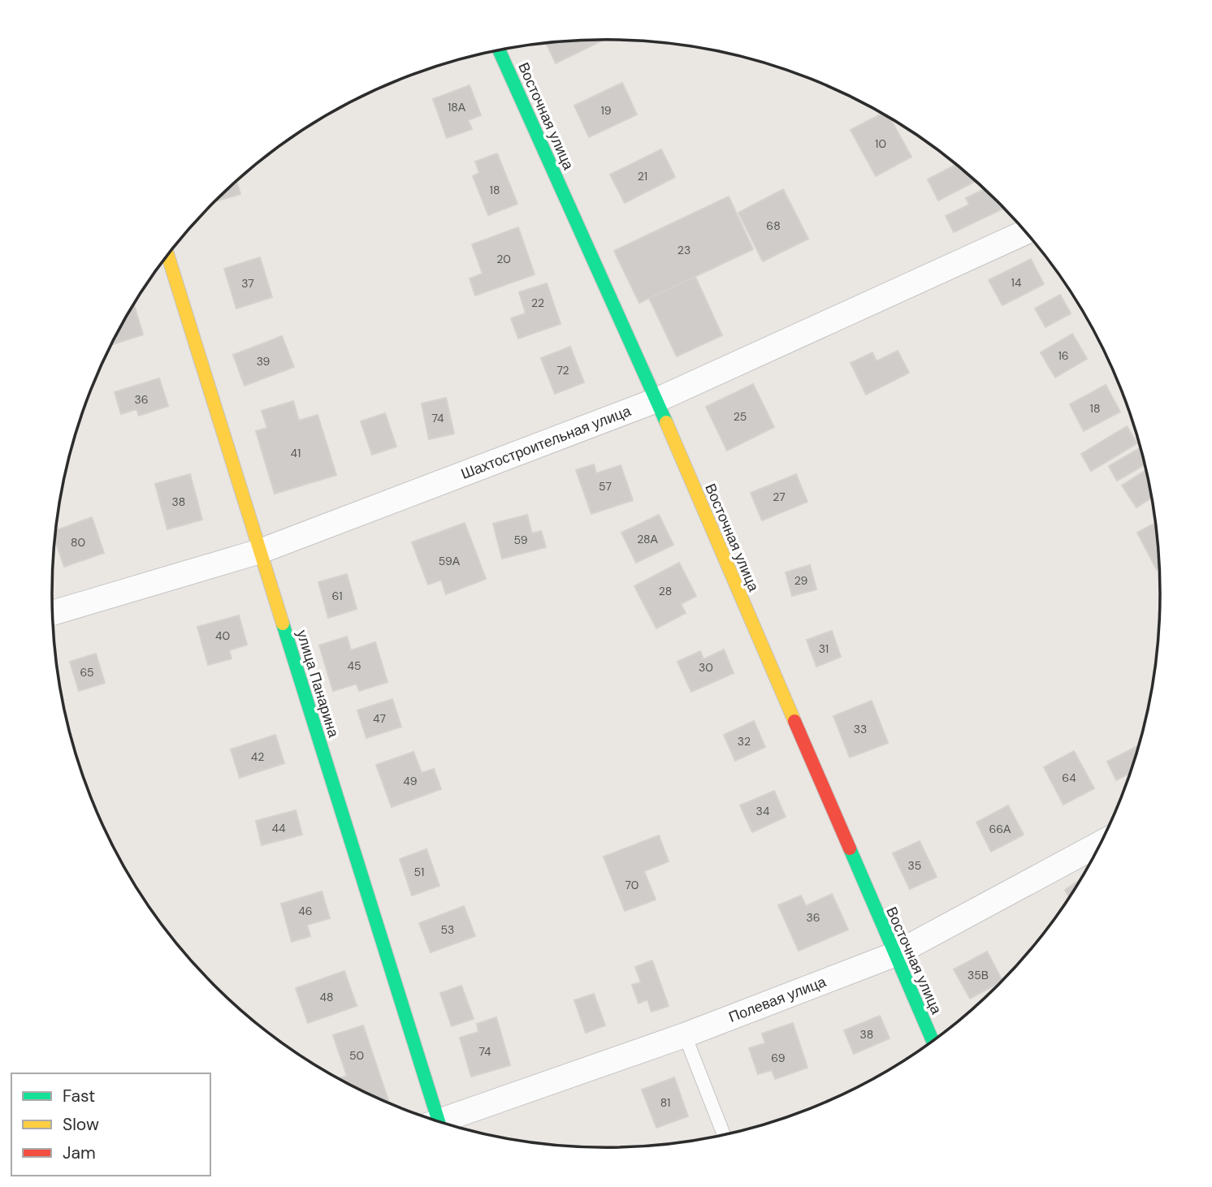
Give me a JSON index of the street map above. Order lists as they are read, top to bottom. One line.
{"streets":{"street":["Восточная улица","Шахтостроительная улица","улица Панарина","Полевая улица"]},"crossings":[["Восточная улица","Шахтостроительная улица"],["Восточная улица","Полевая улица"],["Шахтостроительная улица","улица Панарина"]],"house_numbers":["18А","19","10","21","18","68","23","20","14","37","22","16","39","72","36","18","25","74","41","57","27","38","28А","59","80","59А","29","28","61","40","31","45","30","65","47","33","32","42","64","49","34","44","66А","35","51","70","46","36","53","35В","48","38","74","50","69","81"],"legend":["Fast","Slow","Jam"]}
